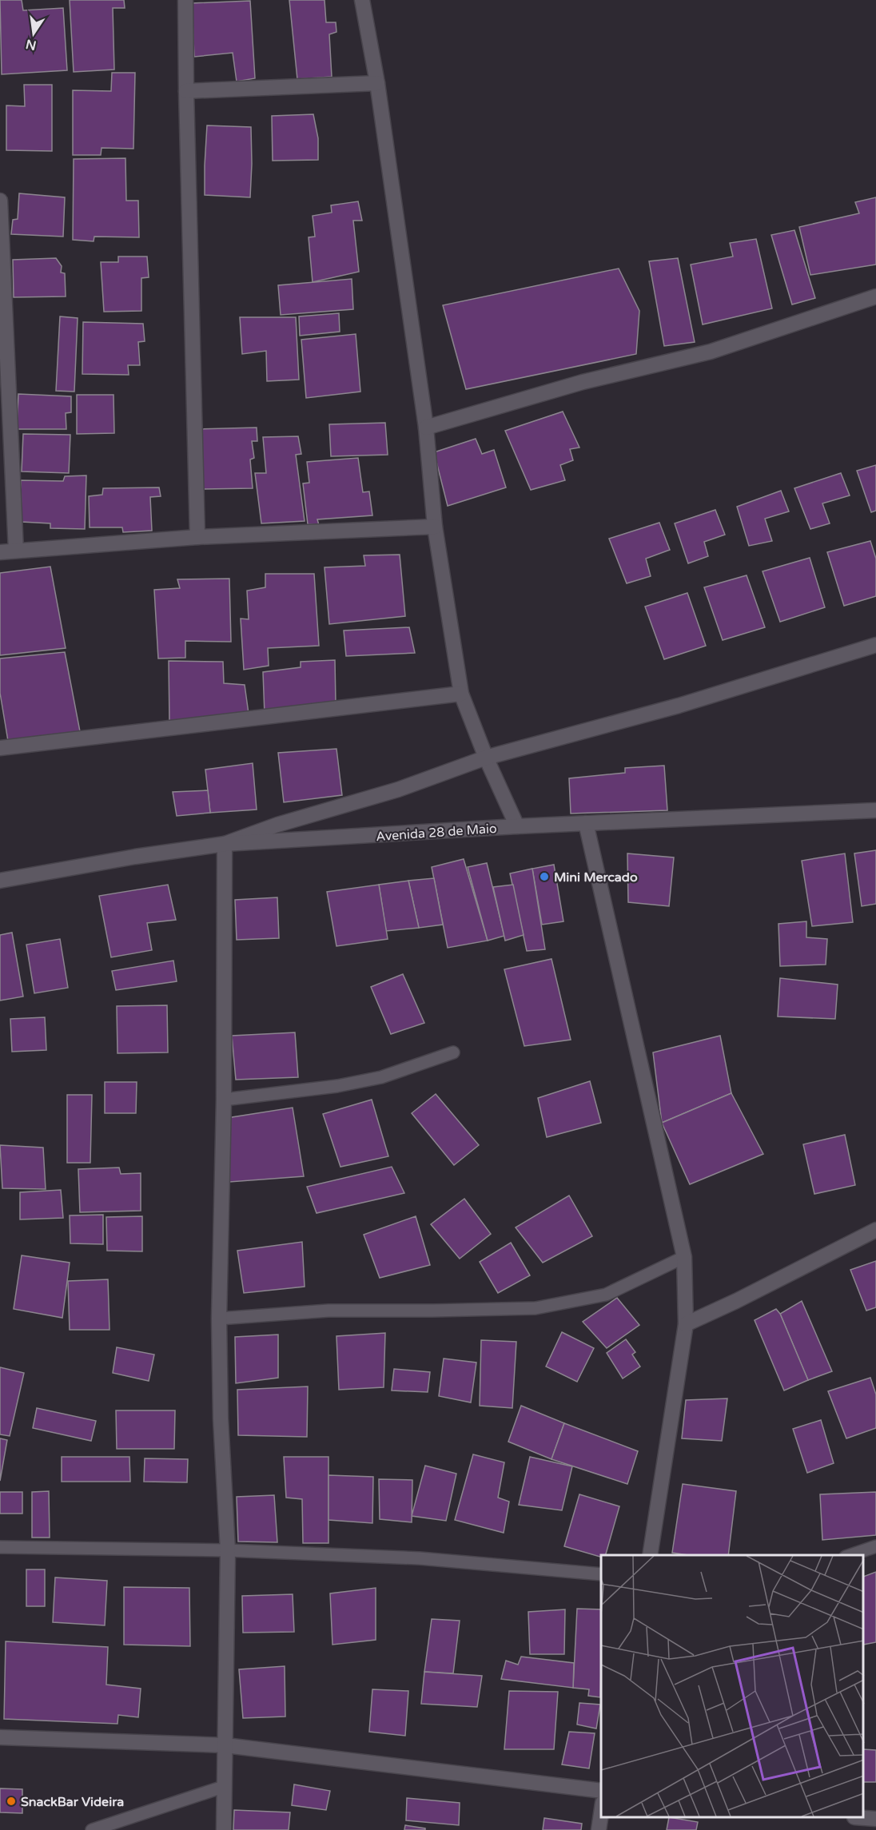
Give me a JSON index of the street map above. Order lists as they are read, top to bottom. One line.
{"streets":{"street":["Avenida 28 de Maio"]},"places":["Mini Mercado","SnackBar Videira"],"north":"bottom"}
